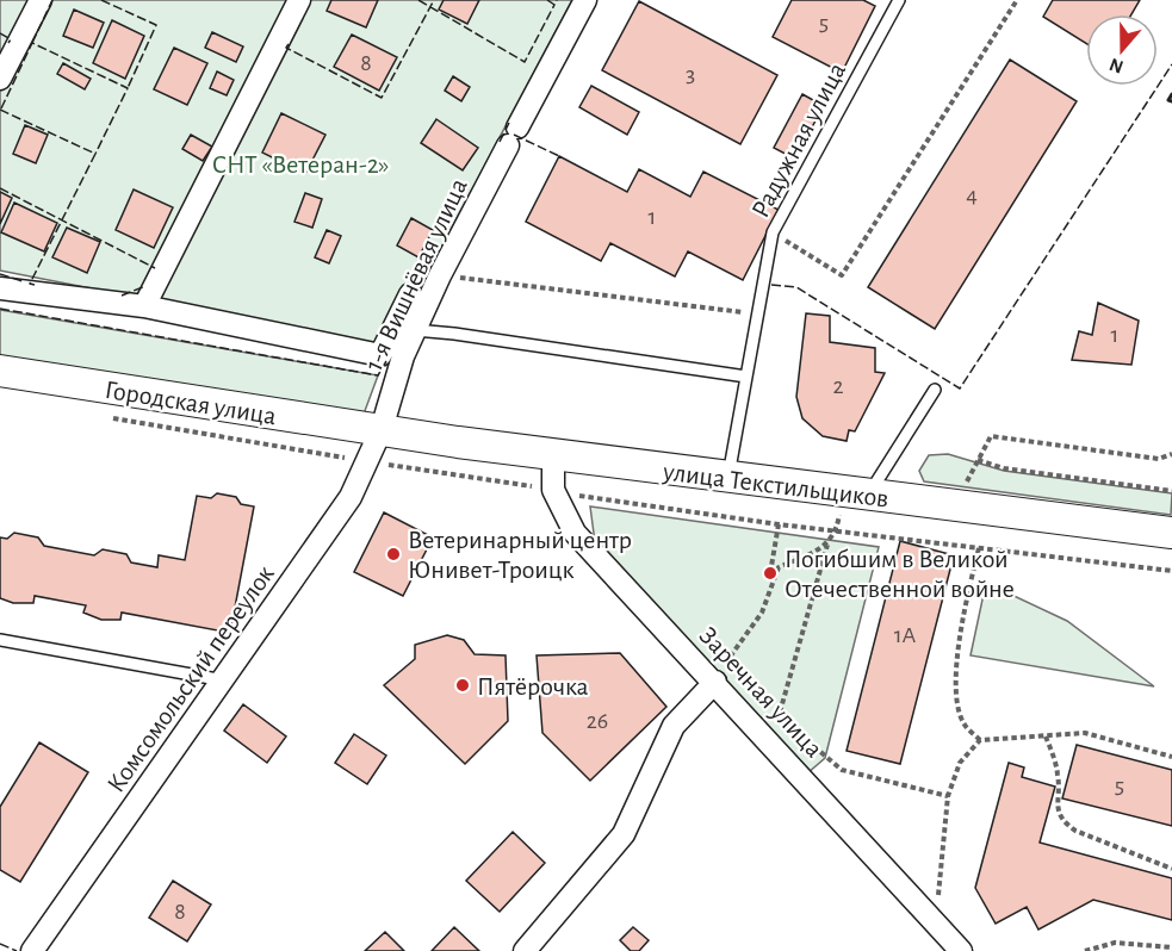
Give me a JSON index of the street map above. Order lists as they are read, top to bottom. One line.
{"streets":{"main road":["Городская улица","улица Текстильщиков"],"street":["1-я Вишнёвая улица","Комсомольский переулок","Заречная улица"],"lane":["Радужная улица"]},"crossings":[["Радужная улица","улица Текстильщиков"],["1-я Вишнёвая улица","Городская улица"],["1-я Вишнёвая улица","улица Текстильщиков"],["1-я Вишнёвая улица","Комсомольский переулок"],["Городская улица","улица Текстильщиков"],["Городская улица","Комсомольский переулок"],["улица Текстильщиков","Комсомольский переулок"],["улица Текстильщиков","Заречная улица"]],"parks":["СНТ «Ветеран-2»"],"places":["Ветеринарный центр Юнивет-Троицк","Погибшим в Великой Отечественной войне","Пятёрочка"],"house_numbers":["5","8","3","4","1","1","2","1А","26","5","8"],"north":"bottom"}
